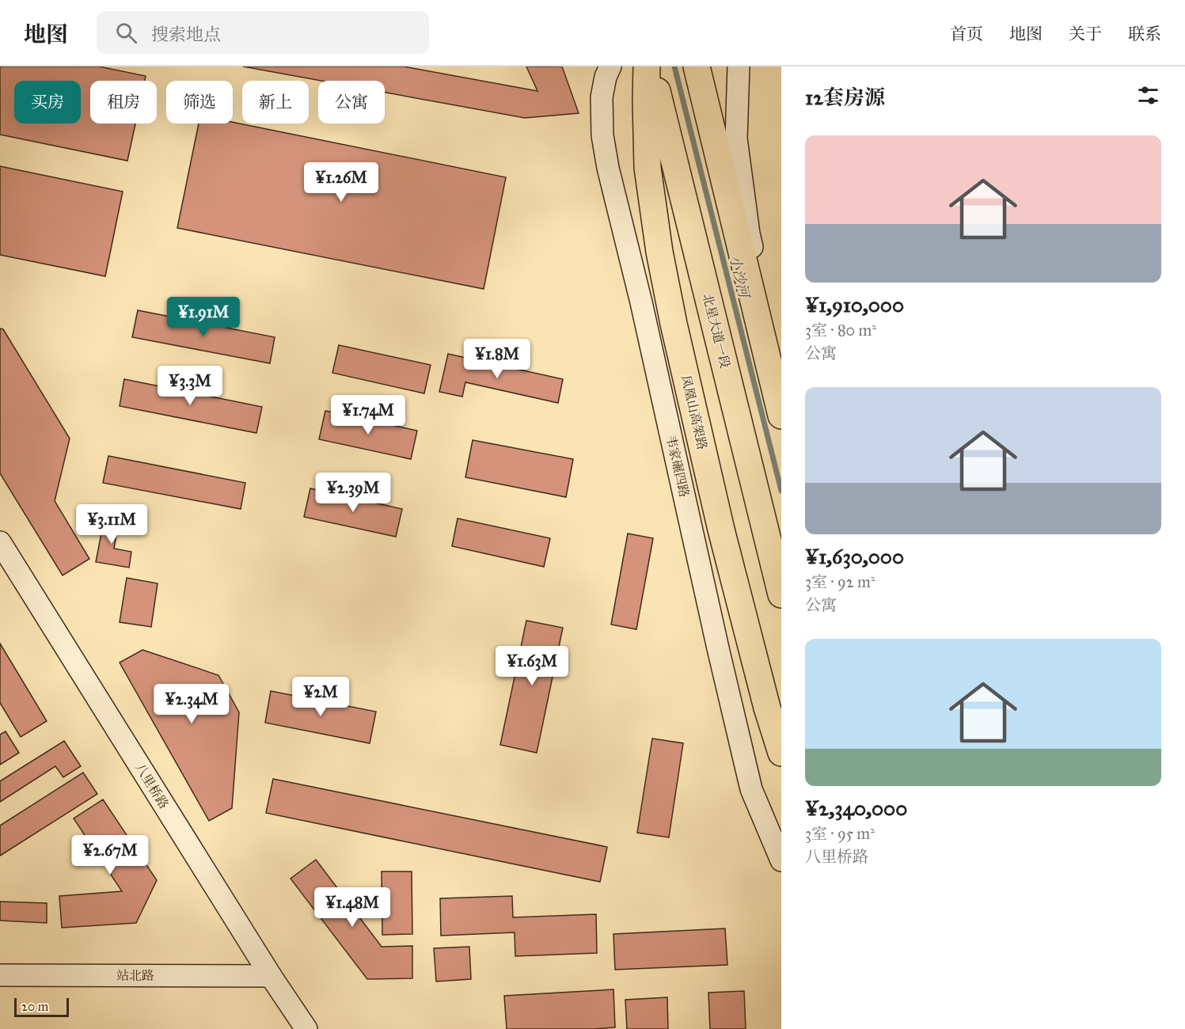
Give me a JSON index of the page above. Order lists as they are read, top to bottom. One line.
{"streets":{"highway":["北星大道一段","凤凰山高架路"],"main road":["韦家碾四路","八里桥路","站北路"]},"crossings":[["八里桥路","站北路"]],"water":["小沙河"],"scale_bar":"20 m","page":{"header":"地图","search":"搜索地点","nav":["首页","地图","关于","联系"],"heading":"12套房源","chip":["买房","租房","筛选","新上","公寓"],"list":[{"name":"¥1,910,000","note":"3室 · 80 m² · 公寓"},{"name":"¥1,630,000","note":"3室 · 92 m² · 公寓"},{"name":"¥2,340,000","note":"3室 · 95 m² · 八里桥路"}],"price":["¥1.26M","¥1.91M","¥1.8M","¥3.3M","¥1.74M","¥2.39M","¥3.11M","¥1.63M","¥2M","¥2.34M","¥2.67M","¥1.48M"],"scale":"20 m"}}
